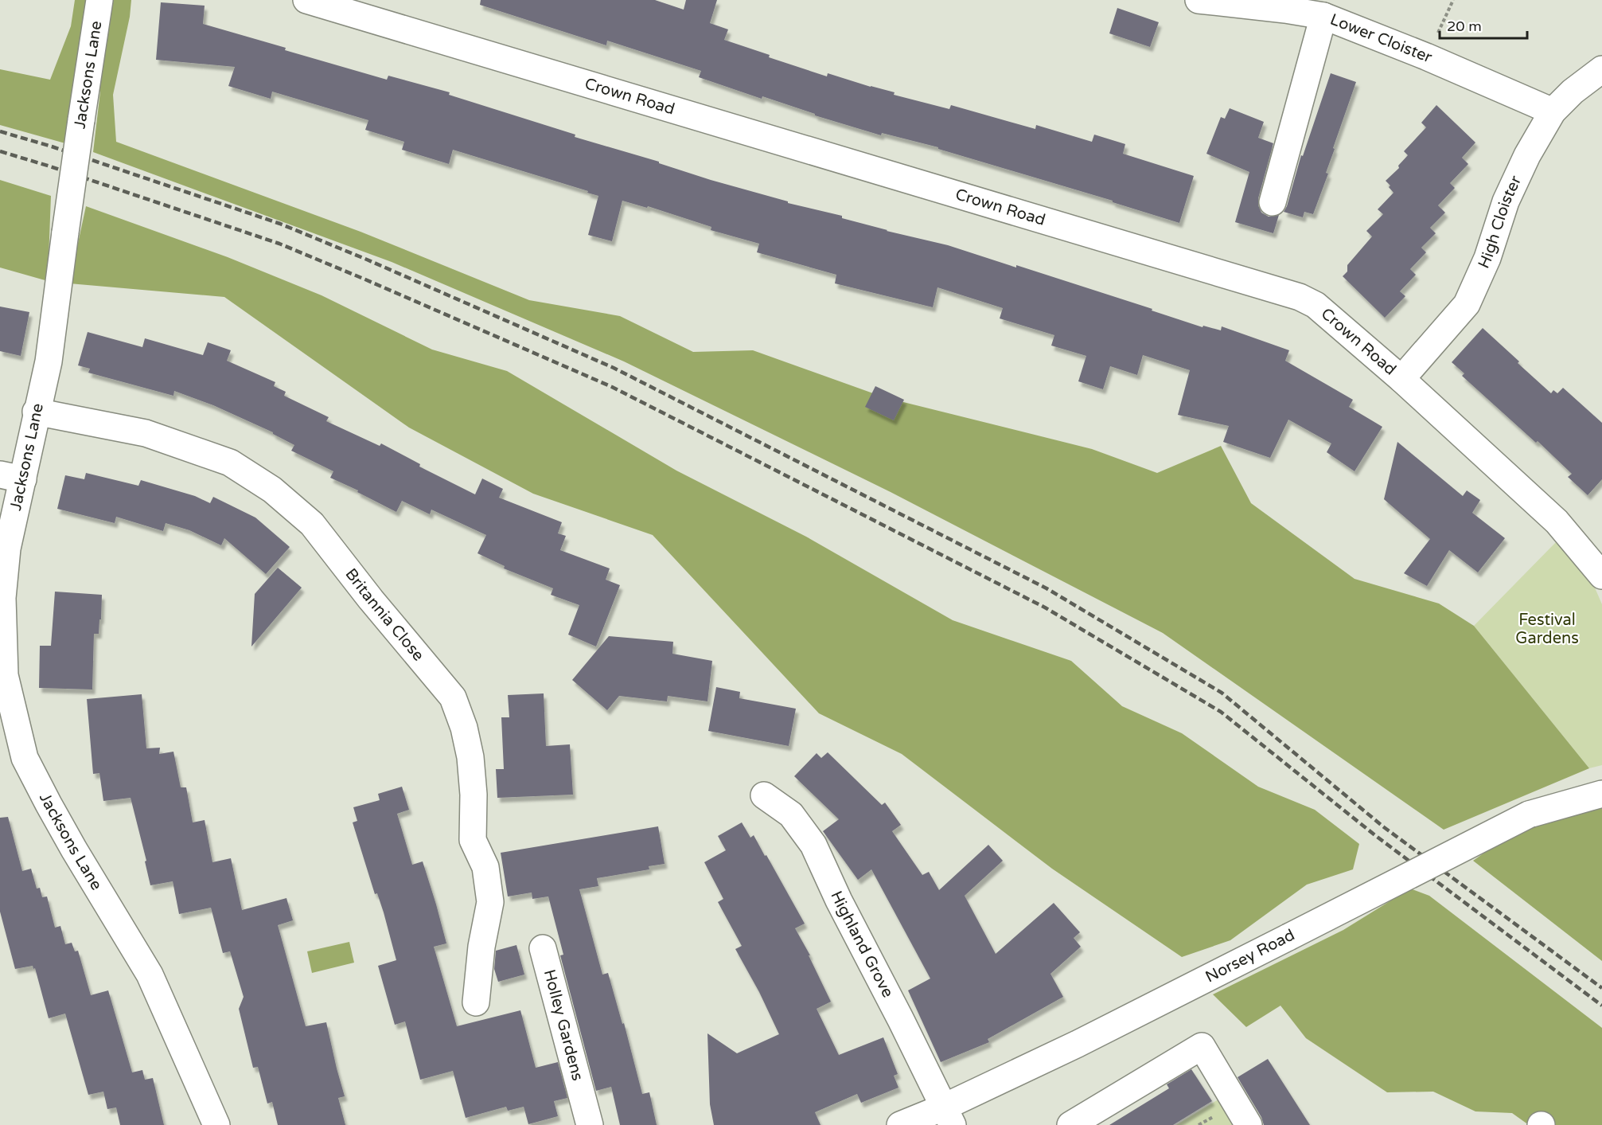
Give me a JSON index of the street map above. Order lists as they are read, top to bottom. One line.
{"streets":{"street":["Lower Cloister","Jacksons Lane","Crown Road","High Cloister","Britannia Close","Highland Grove","Norsey Road","Holley Gardens"]},"crossings":[["Lower Cloister","High Cloister"],["Jacksons Lane","Britannia Close"],["Crown Road","High Cloister"],["Highland Grove","Norsey Road"]],"parks":["Festival Gardens"],"scale_bar":"20 m"}
